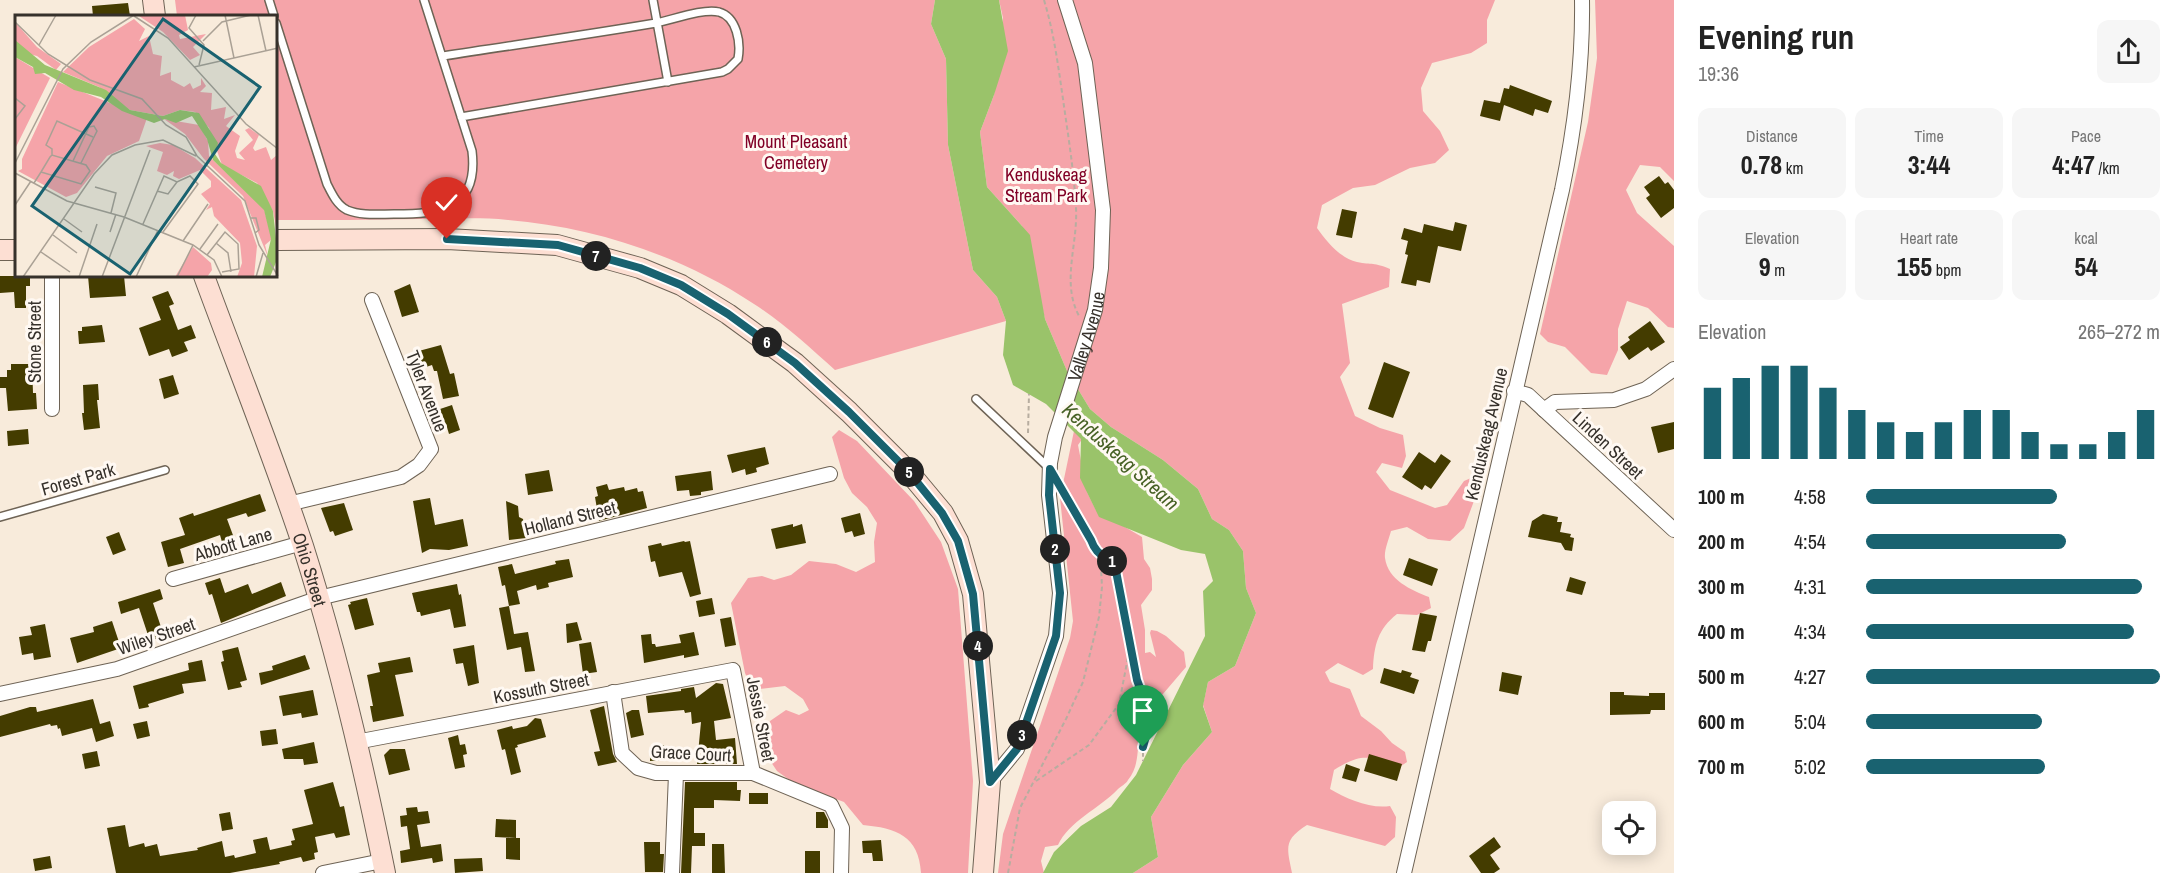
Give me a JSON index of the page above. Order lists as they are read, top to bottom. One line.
{"streets":{"street":["Valley Avenue","Stone Street","Tyler Avenue","Kenduskeag Avenue","Linden Street","Holland Street","Abbott Lane","Ohio Street","Wiley Street","Kossuth Street","Jessie Street","Grace Court"],"lane":["Forest Park"]},"crossings":[["Tyler Avenue","Ohio Street"],["Kenduskeag Avenue","Linden Street"],["Holland Street","Ohio Street"],["Holland Street","Wiley Street"],["Abbott Lane","Ohio Street"],["Ohio Street","Wiley Street"],["Ohio Street","Kossuth Street"],["Kossuth Street","Jessie Street"],["Kossuth Street","Grace Court"],["Jessie Street","Grace Court"]],"water":["Kenduskeag Stream"],"parks":["Mount Pleasant Cemetery","Kenduskeag Stream Park"],"page":{"heading":["Evening run","19:36"],"stats":[["Distance","0.78 km"],["Time","3:44"],["Pace","4:47 /km"],["Elevation","9 m"],["Heart rate","155 bpm"],["kcal","54"]],"pins":["7","6","5","2","1","4","3"],"chart":["Elevation","265–272 m"],"list":[{"name":"100 m","note":"4:58"},{"name":"200 m","note":"4:54"},{"name":"300 m","note":"4:31"},{"name":"400 m","note":"4:34"},{"name":"500 m","note":"4:27"},{"name":"600 m","note":"5:04"},{"name":"700 m","note":"5:02"}]}}
